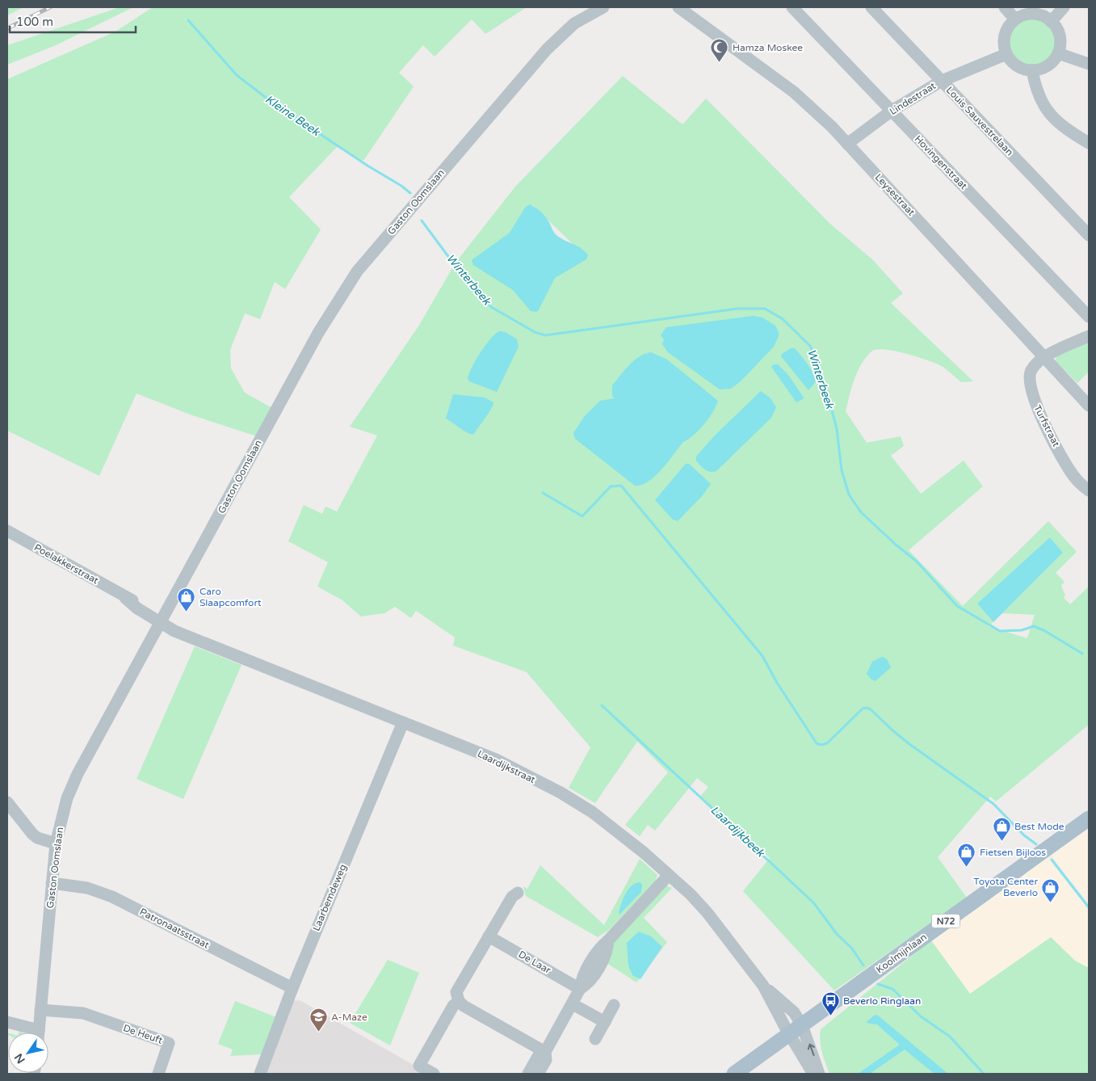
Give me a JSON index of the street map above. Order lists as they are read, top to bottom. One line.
{"streets":{"main road":["N72","Koolmijnlaan"],"street":["Lindestraat","Louis Sauvestrelaan","Hovingenstraat","Leysestraat","Gaston Oomslaan","Turfstraat","Poelakkerstraat","Laardijkstraat","Laarbemdeweg","Patronaatsstraat","De Laar","De Heuft"]},"crossings":[["Lindestraat","Louis Sauvestrelaan"],["Lindestraat","Hovingenstraat"],["Lindestraat","Leysestraat"],["Leysestraat","Turfstraat"],["Gaston Oomslaan","Poelakkerstraat"],["Gaston Oomslaan","Laardijkstraat"],["Gaston Oomslaan","Patronaatsstraat"],["Gaston Oomslaan","De Heuft"],["Poelakkerstraat","Laardijkstraat"],["Laardijkstraat","Laarbemdeweg"],["Laardijkstraat","Koolmijnlaan"],["Laarbemdeweg","Patronaatsstraat"]],"water":["Kleine Beek","Winterbeek","Laardijkbeek"],"places":{"mosque":["Hamza Moskee"],"shop":["Caro Slaapcomfort","Best Mode","Fietsen Bijloos","Toyota Center Beverlo"],"bus stop":["Beverlo Ringlaan"],"school or university":["A-Maze"]},"scale_bar":"100 m","north":"bottom left"}
